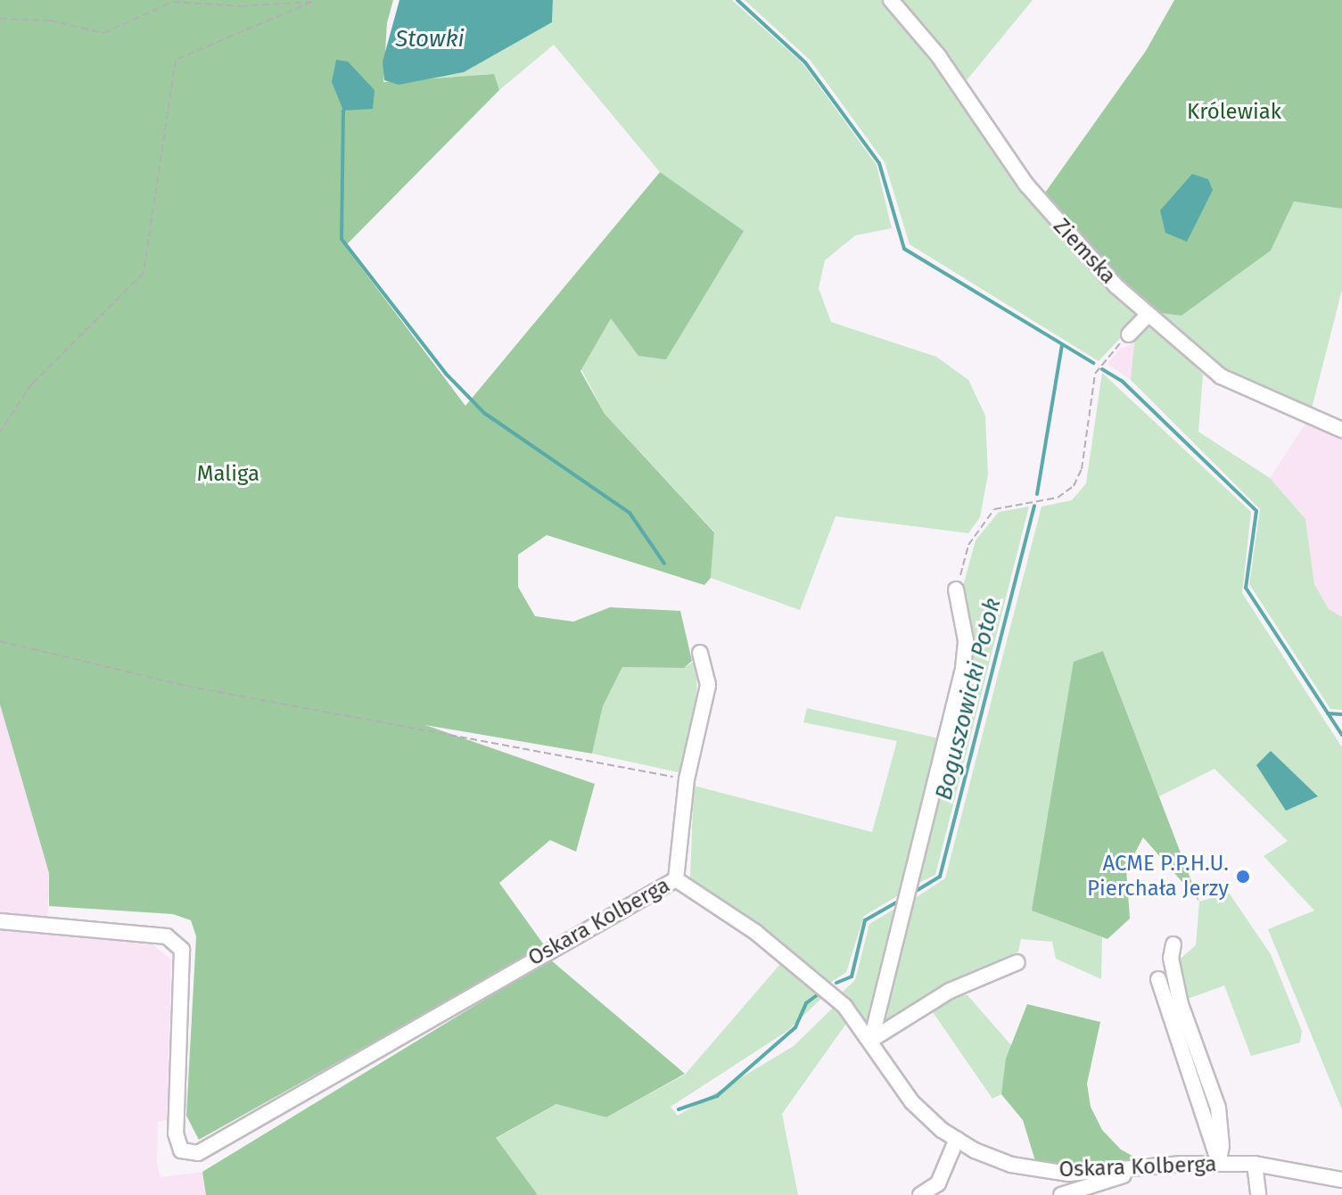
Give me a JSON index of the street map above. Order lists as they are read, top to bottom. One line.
{"streets":{"street":["Ziemska","Oskara Kolberga"]},"water":["Stowki","Boguszowicki Potok"],"parks":["Królewiak","Maliga"],"places":["ACME P.P.H.U. Pierchała Jerzy"]}
